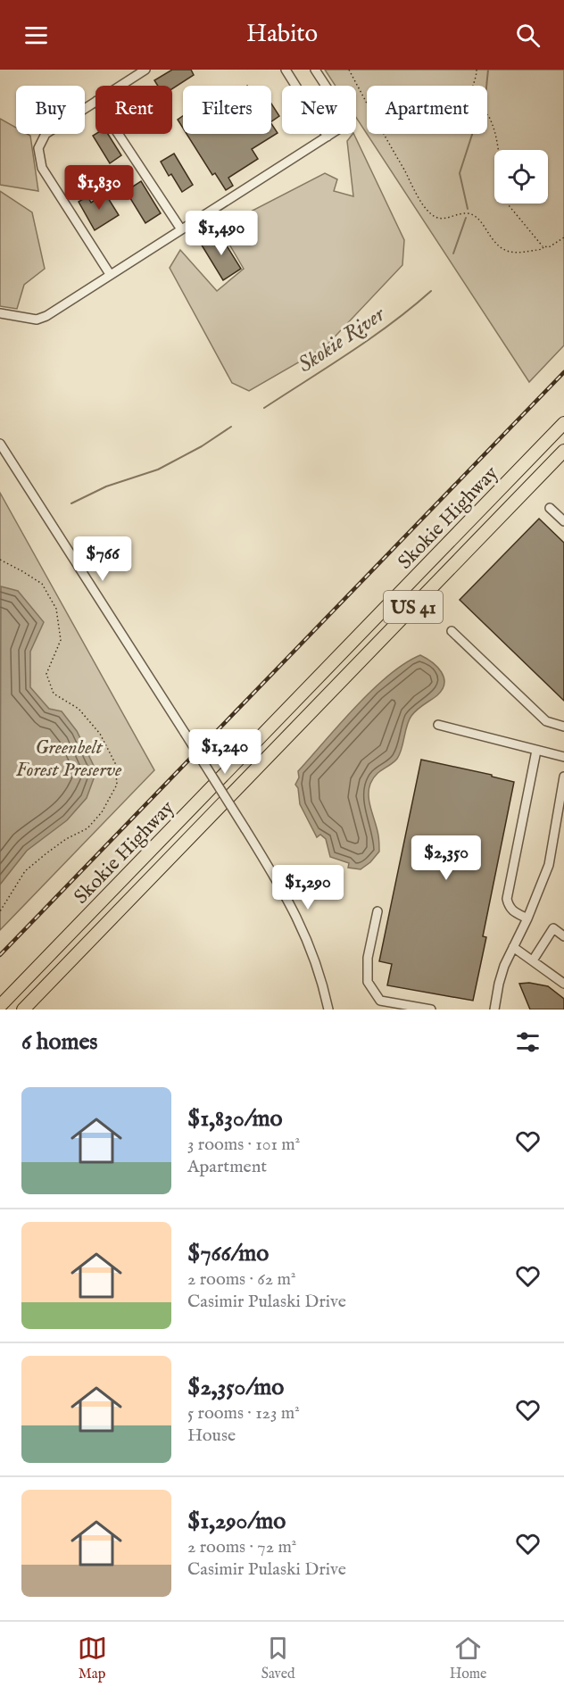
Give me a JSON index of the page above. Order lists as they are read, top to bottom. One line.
{"streets":{"highway":["Skokie Highway","US 41"]},"water":["Skokie River"],"parks":["Greenbelt Forest Preserve"],"page":{"header":"Habito","chip":["Buy","Rent","Filters","New","Apartment"],"price":["$1,830","$1,490","$766","$1,240","$2,350","$1,290"],"heading":"6 homes","list":[{"name":"$1,830/mo","note":"3 rooms · 101 m² · Apartment"},{"name":"$766/mo","note":"2 rooms · 62 m² · Casimir Pulaski Drive"},{"name":"$2,350/mo","note":"5 rooms · 123 m² · House"},{"name":"$1,290/mo","note":"2 rooms · 72 m² · Casimir Pulaski Drive"}],"tabs":["Map","Saved","Home"]}}
